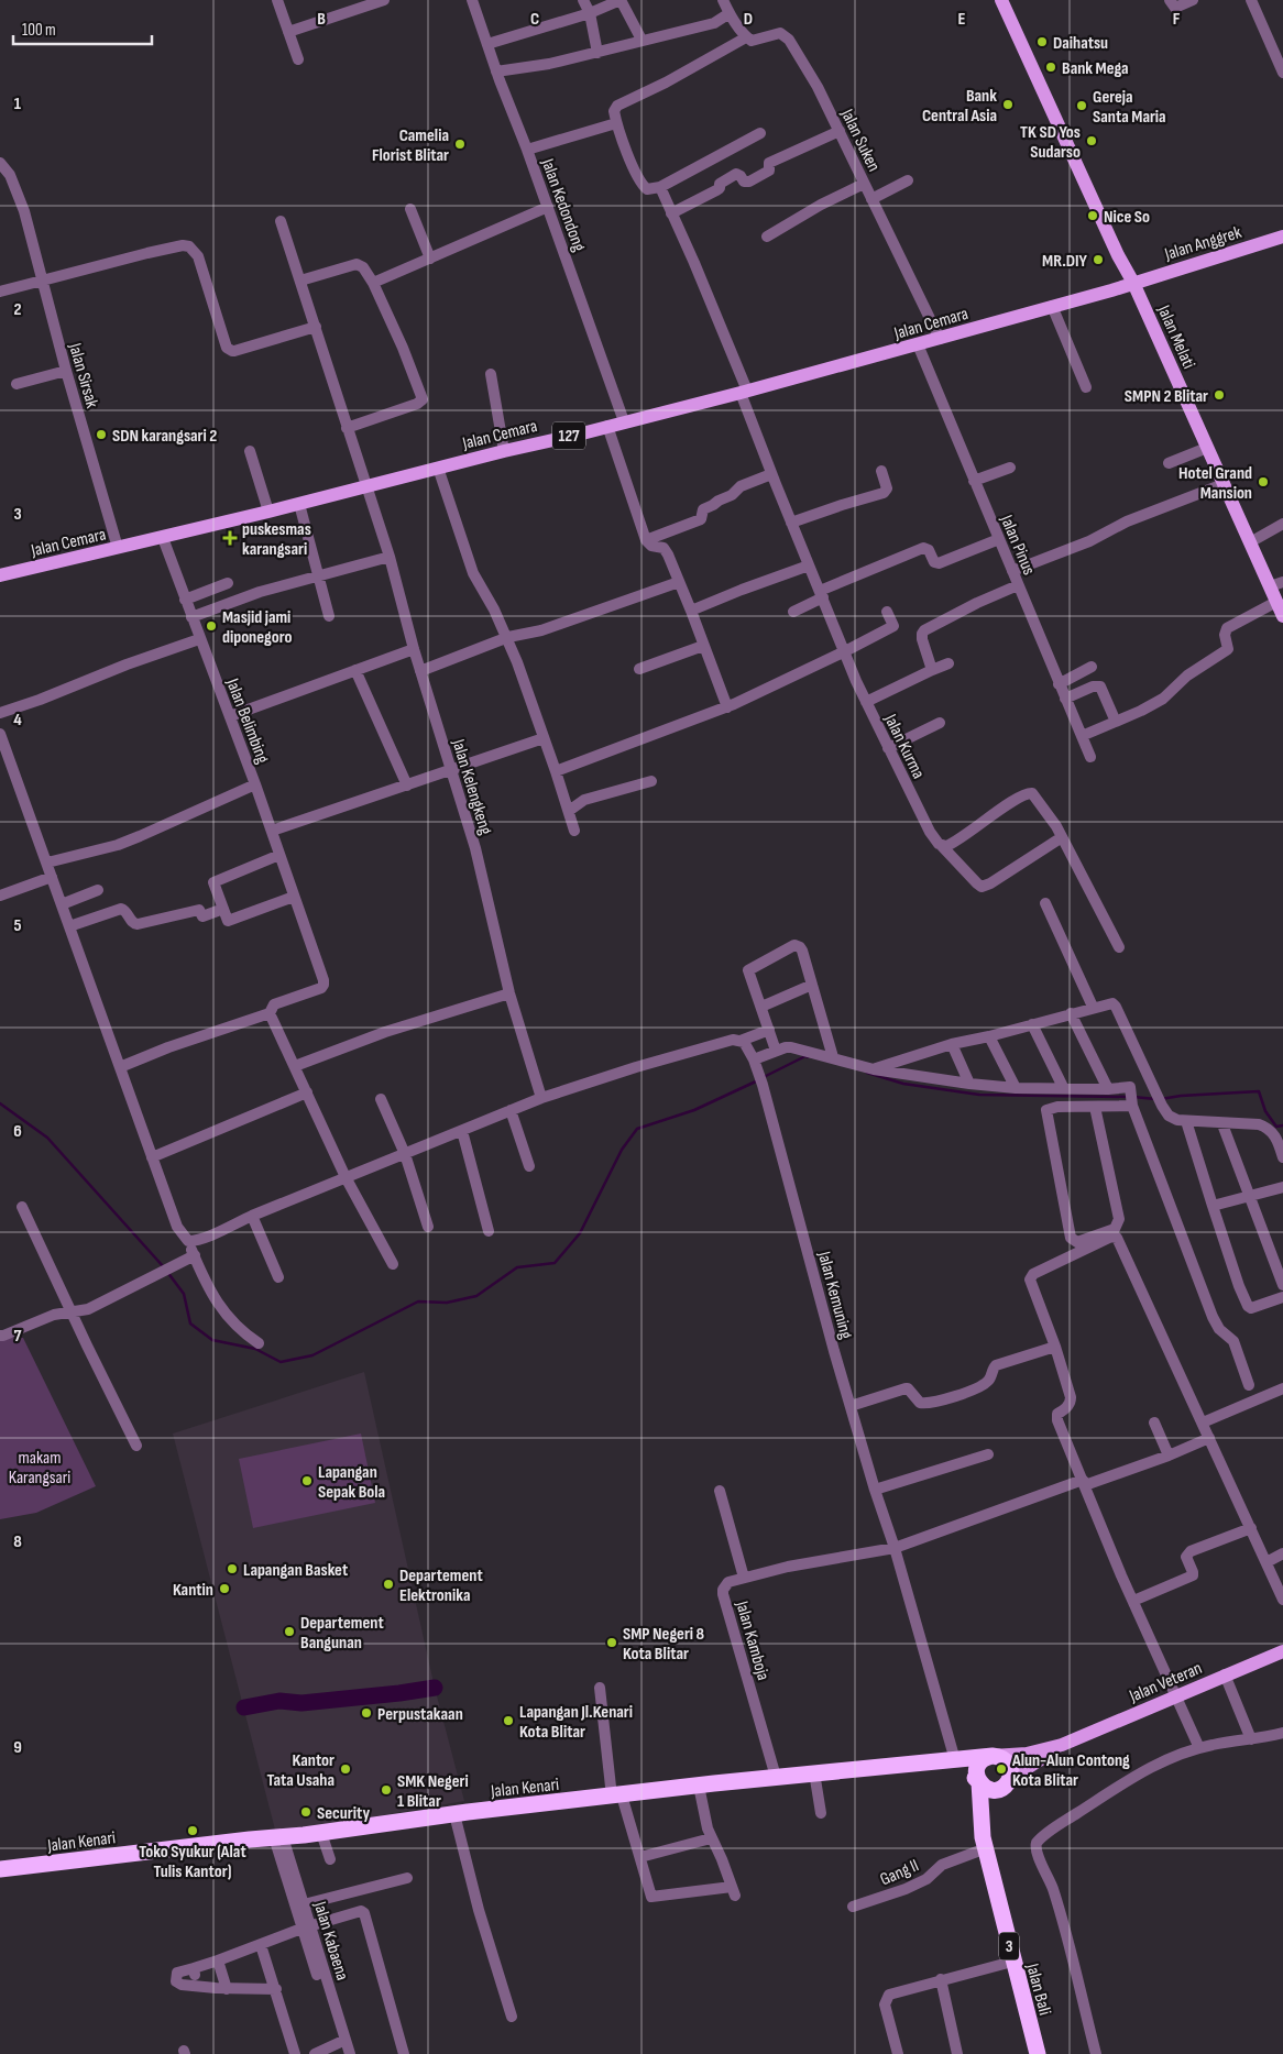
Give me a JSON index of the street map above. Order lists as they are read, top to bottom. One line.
{"streets":{"highway":["Jalan Kenari","3","Jalan Bali"],"main road":["Jalan Anggrek","Jalan Cemara","Jalan Melati","127","Jalan Veteran"],"street":["Jalan Suken","Jalan Kedondong","Jalan Sirsak","Jalan Pinus","Jalan Belimbing","Jalan Kurma","Jalan Kelengkeng","Jalan Kemuning","Jalan Kamboja","Gang II","Jalan Kabaena"]},"crossings":[["Jalan Suken","Jalan Cemara"],["Jalan Kedondong","Jalan Cemara"],["Jalan Anggrek","Jalan Cemara"],["Jalan Anggrek","Jalan Melati"],["Jalan Cemara","Jalan Melati"],["Jalan Cemara","Jalan Sirsak"],["Jalan Cemara","Jalan Pinus"],["Jalan Cemara","Jalan Belimbing"],["Jalan Cemara","Jalan Kurma"],["Jalan Cemara","Jalan Kelengkeng"],["Jalan Kemuning","Jalan Kamboja"],["Jalan Kemuning","Jalan Kenari"],["Jalan Kamboja","Jalan Kenari"],["Jalan Veteran","Jalan Kenari"],["Jalan Veteran","3"],["Jalan Kenari","Jalan Kabaena"],["Jalan Kenari","3"],["Gang II","3"],["Gang II","Jalan Bali"],["3","Jalan Bali"]],"parks":["makam Karangsari"],"places":{"other":["Daihatsu","Bank Mega","Bank Central Asia","Gereja Santa Maria","TK SD Yos Sudarso","Camelia Florist Blitar","Nice So","MR.DIY","SMPN 2 Blitar","SDN karangsari 2","Hotel Grand Mansion","Masjid jami diponegoro","Lapangan Sepak Bola","Lapangan Basket","Departement Elektronika","Kantin","Departement Bangunan","SMP Negeri 8 Kota Blitar","Perpustakaan","Lapangan Jl.Kenari Kota Blitar","Kantor Tata Usaha","Alun-Alun Contong Kota Blitar","SMK Negeri 1 Blitar","Security","Toko Syukur (Alat Tulis Kantor)"],"health":["puskesmas karangsari"]},"scale_bar":"100 m","grid":{"columns":["B","C","D","E","F"],"rows":["1","2","3","4","5","6","7","8","9"]}}
